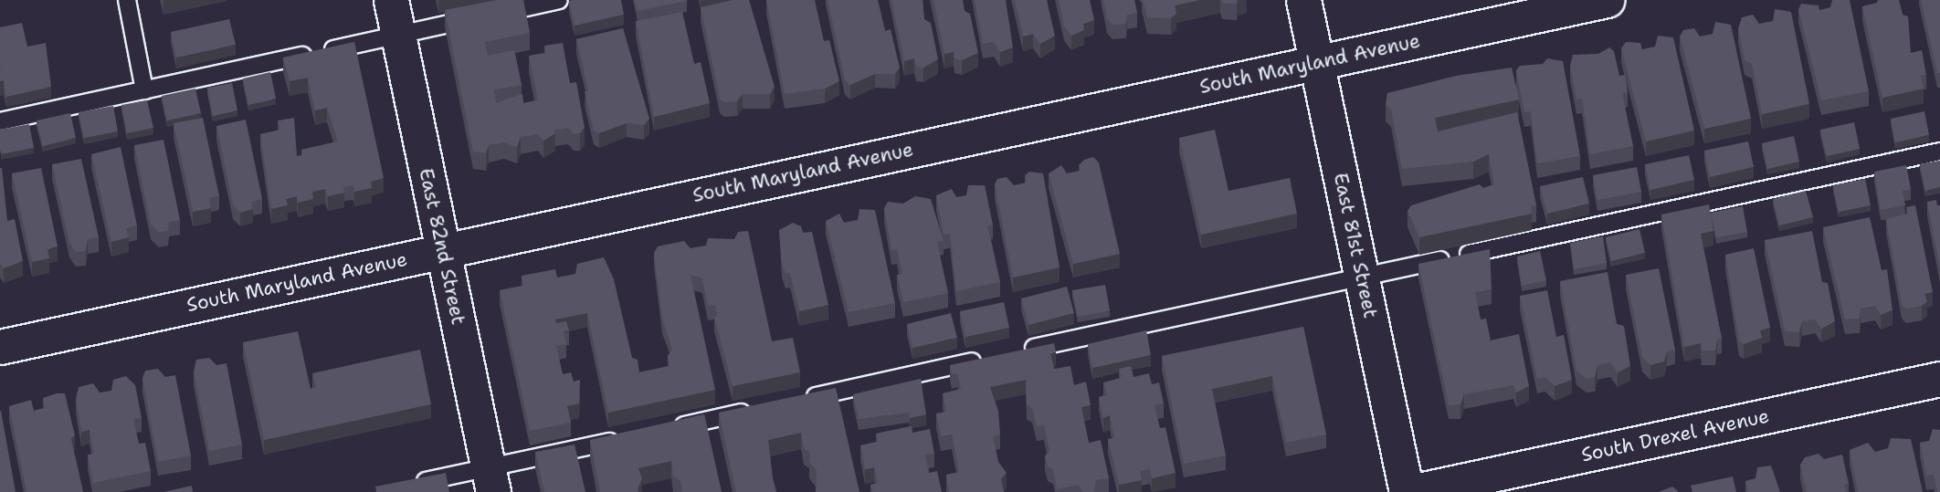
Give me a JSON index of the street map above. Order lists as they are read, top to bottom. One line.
{"streets":{"street":["South Maryland Avenue","East 81st Street","East 82nd Street","South Drexel Avenue"]},"crossings":[["South Maryland Avenue","East 81st Street"],["South Maryland Avenue","East 82nd Street"],["East 81st Street","South Drexel Avenue"]]}
